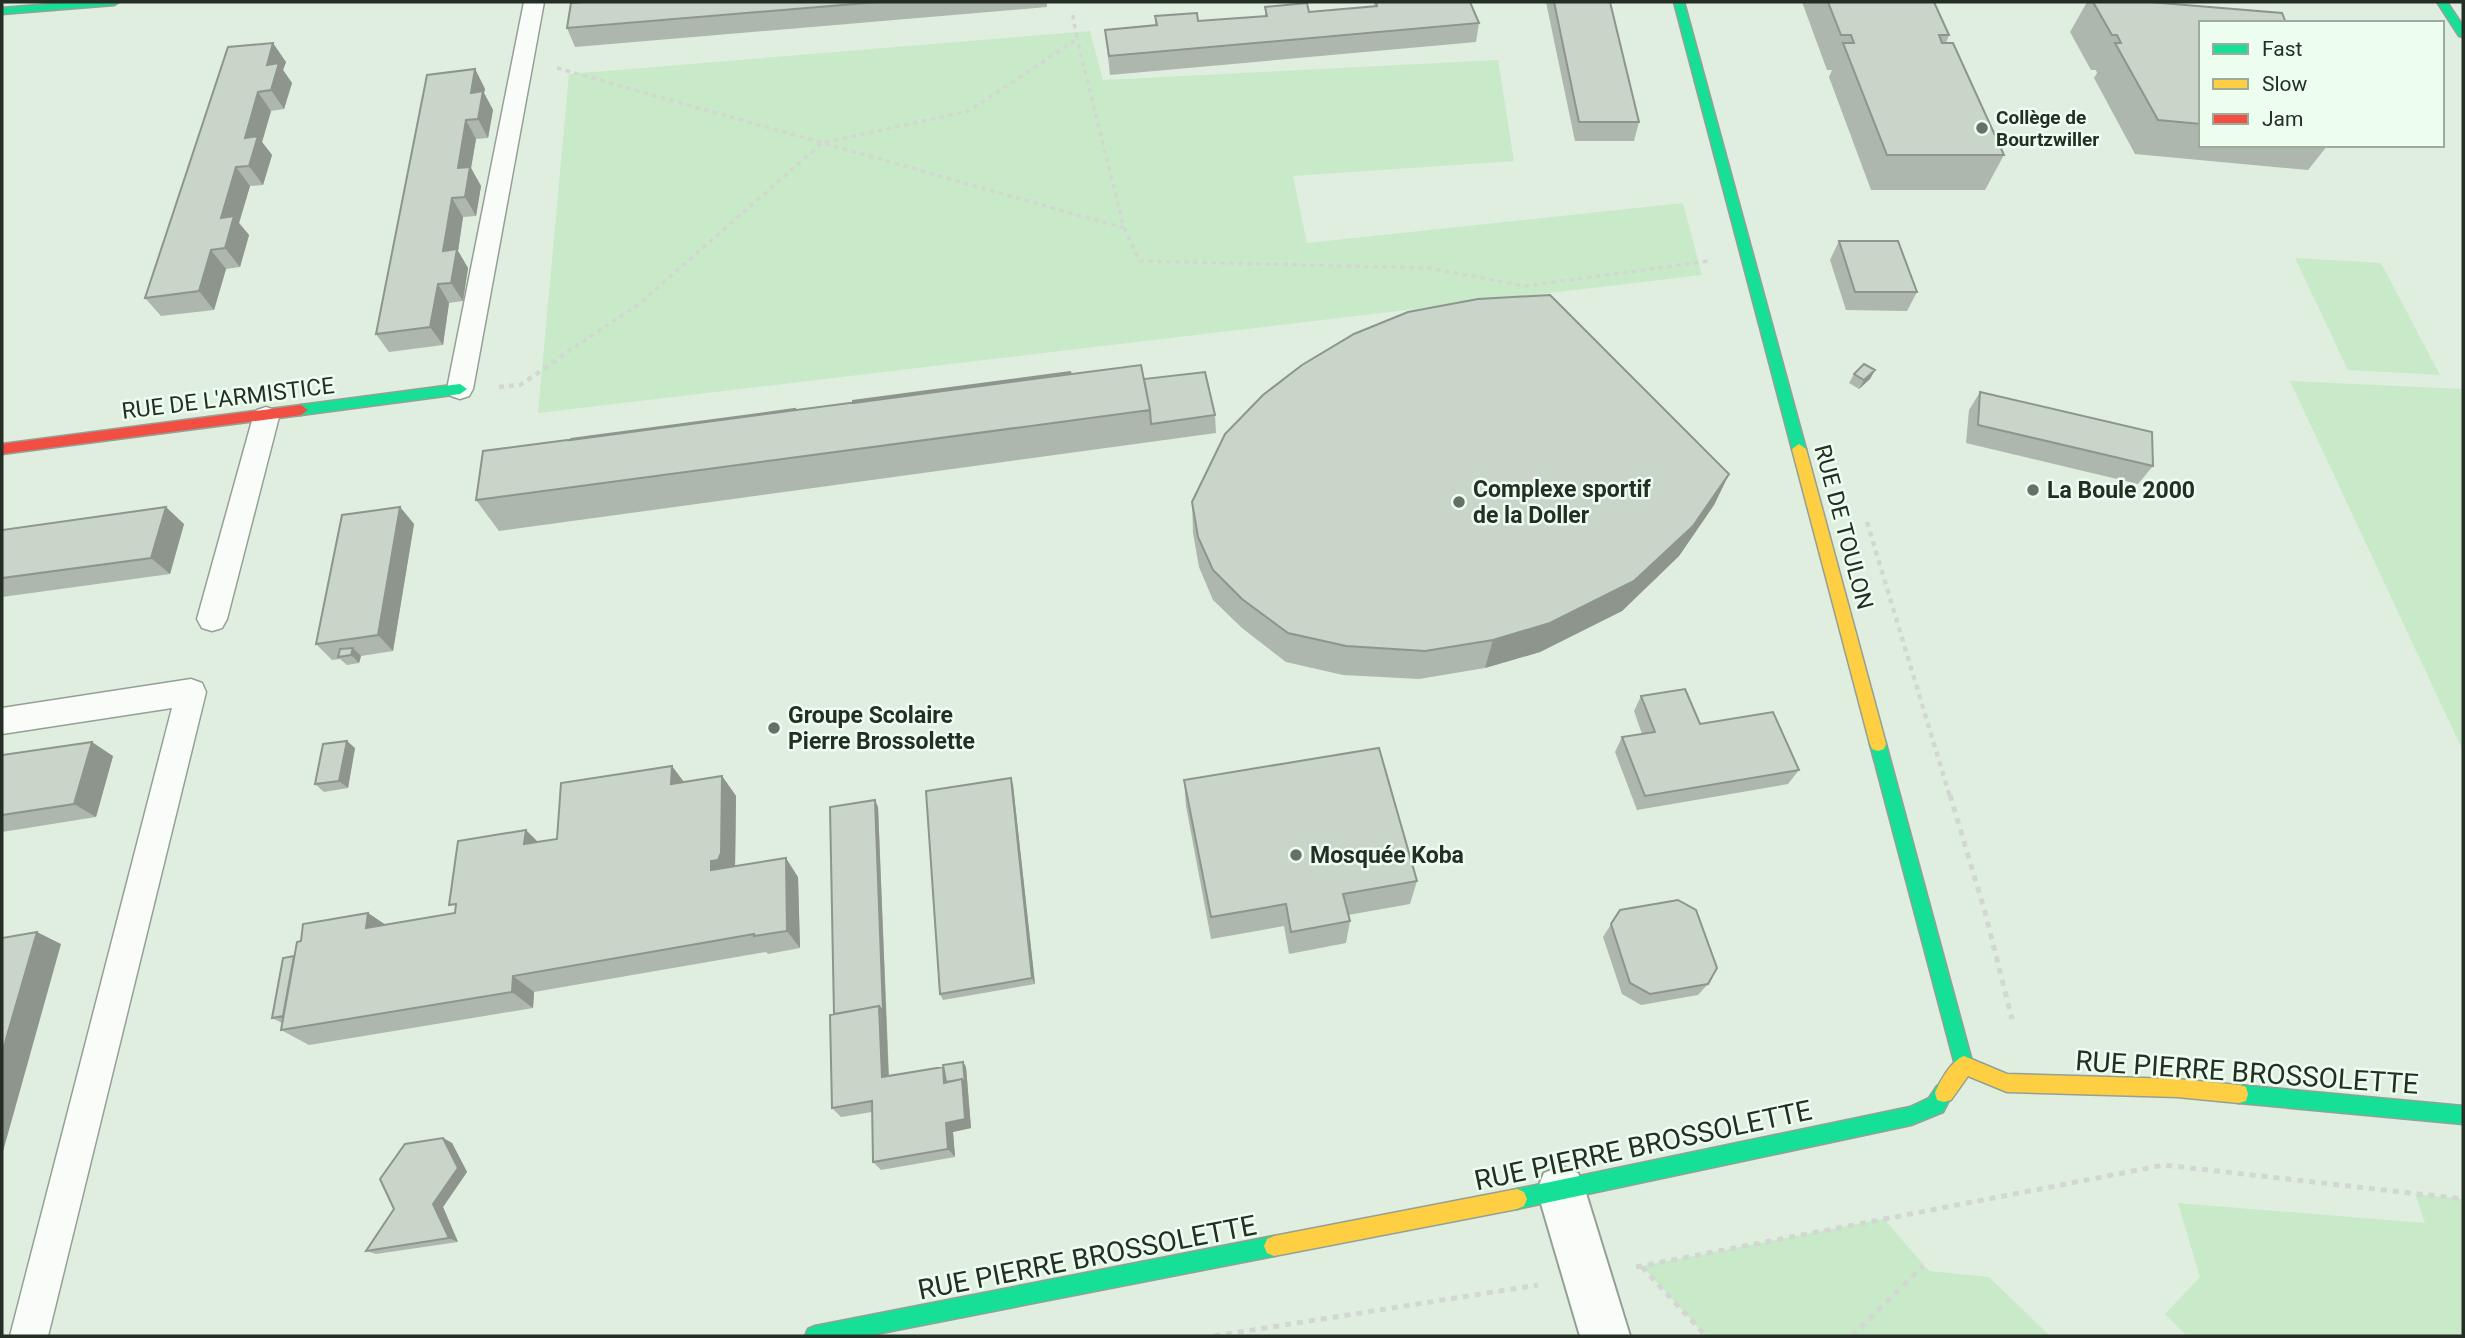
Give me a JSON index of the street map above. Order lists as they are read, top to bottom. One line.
{"streets":{"main road":["RUE DE L'ARMISTICE","RUE DE TOULON","RUE PIERRE BROSSOLETTE"]},"crossings":[["RUE DE TOULON","RUE PIERRE BROSSOLETTE"]],"places":["Collège de Bourtzwiller","La Boule 2000","Complexe sportif de la Doller","Groupe Scolaire Pierre Brossolette","Mosquée Koba"],"legend":["Fast","Slow","Jam"]}
